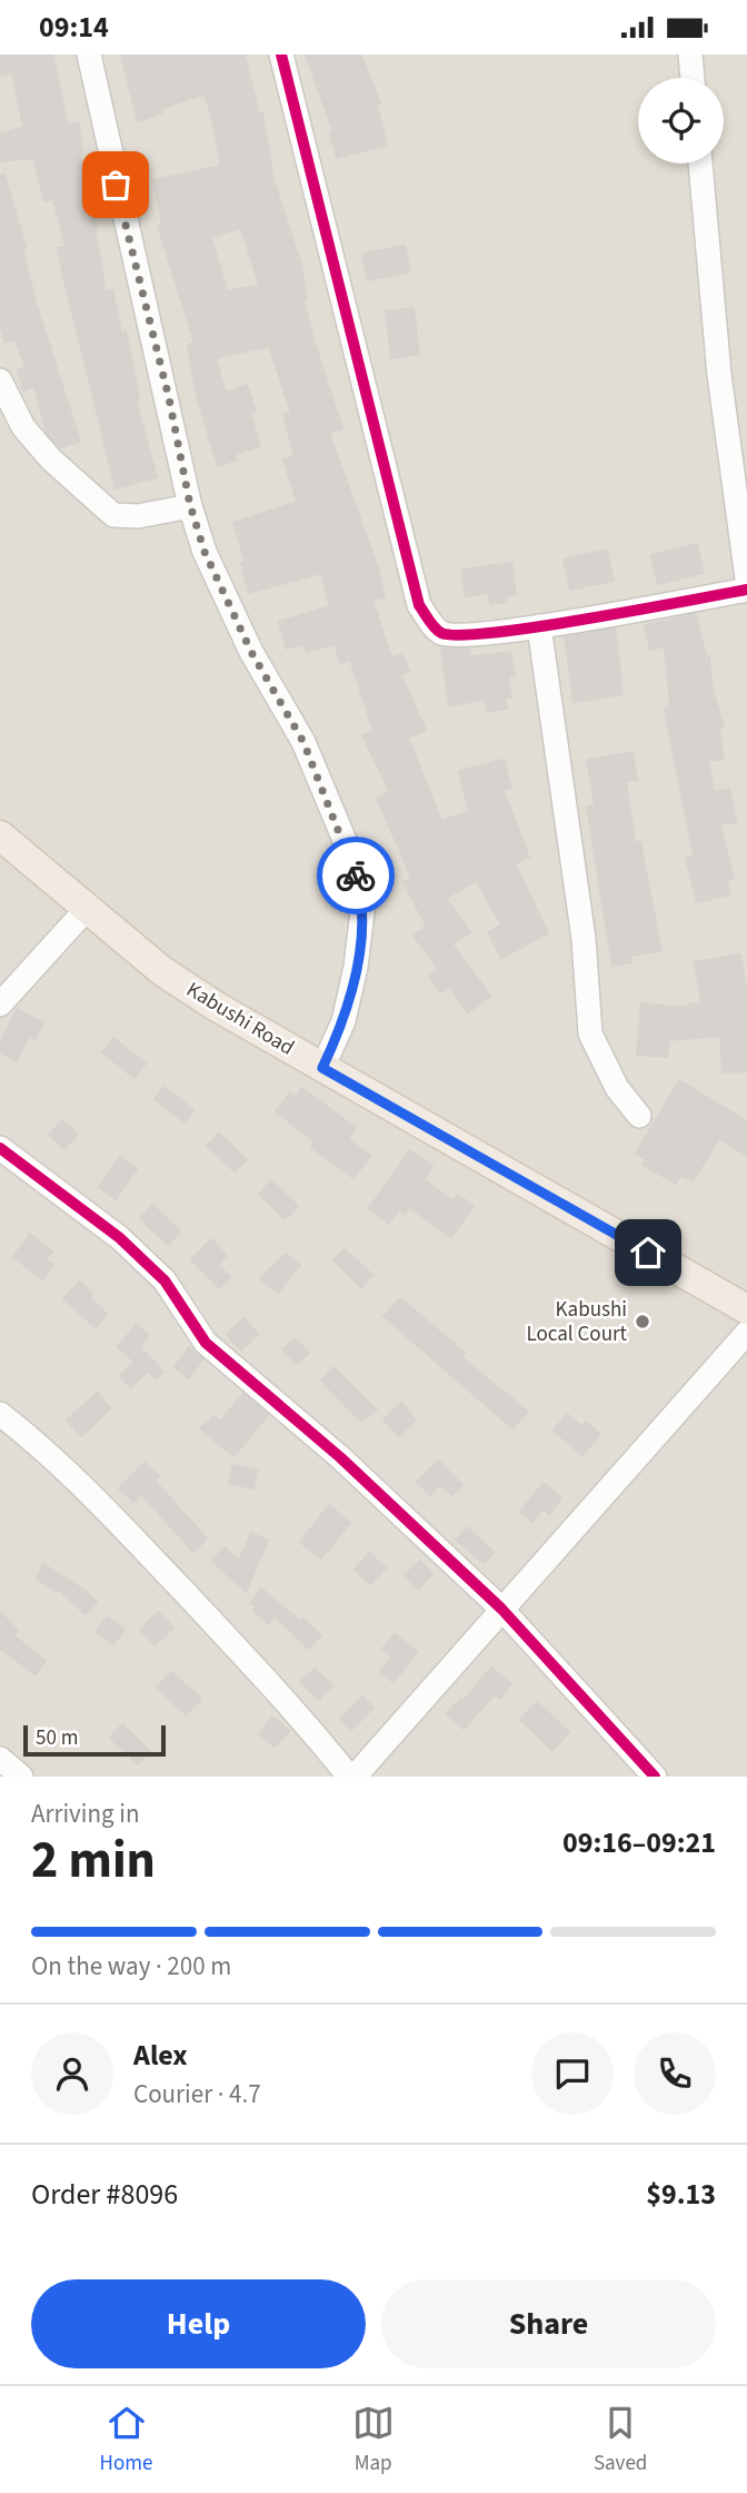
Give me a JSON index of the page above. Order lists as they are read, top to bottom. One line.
{"streets":{"main road":["Kabushi Road"]},"places":["Kabushi Local Court"],"scale_bar":"50 m","page":{"status":"09:14","scale":"50 m","heading":["2 min","Arriving in","09:16–09:21"],"panel":["Alex","Courier · 4.7","Order #8096","$9.13"],"bar":"On the way · 200 m","buttons":["Help","Share"],"tabs":["Home","Map","Saved"]}}
